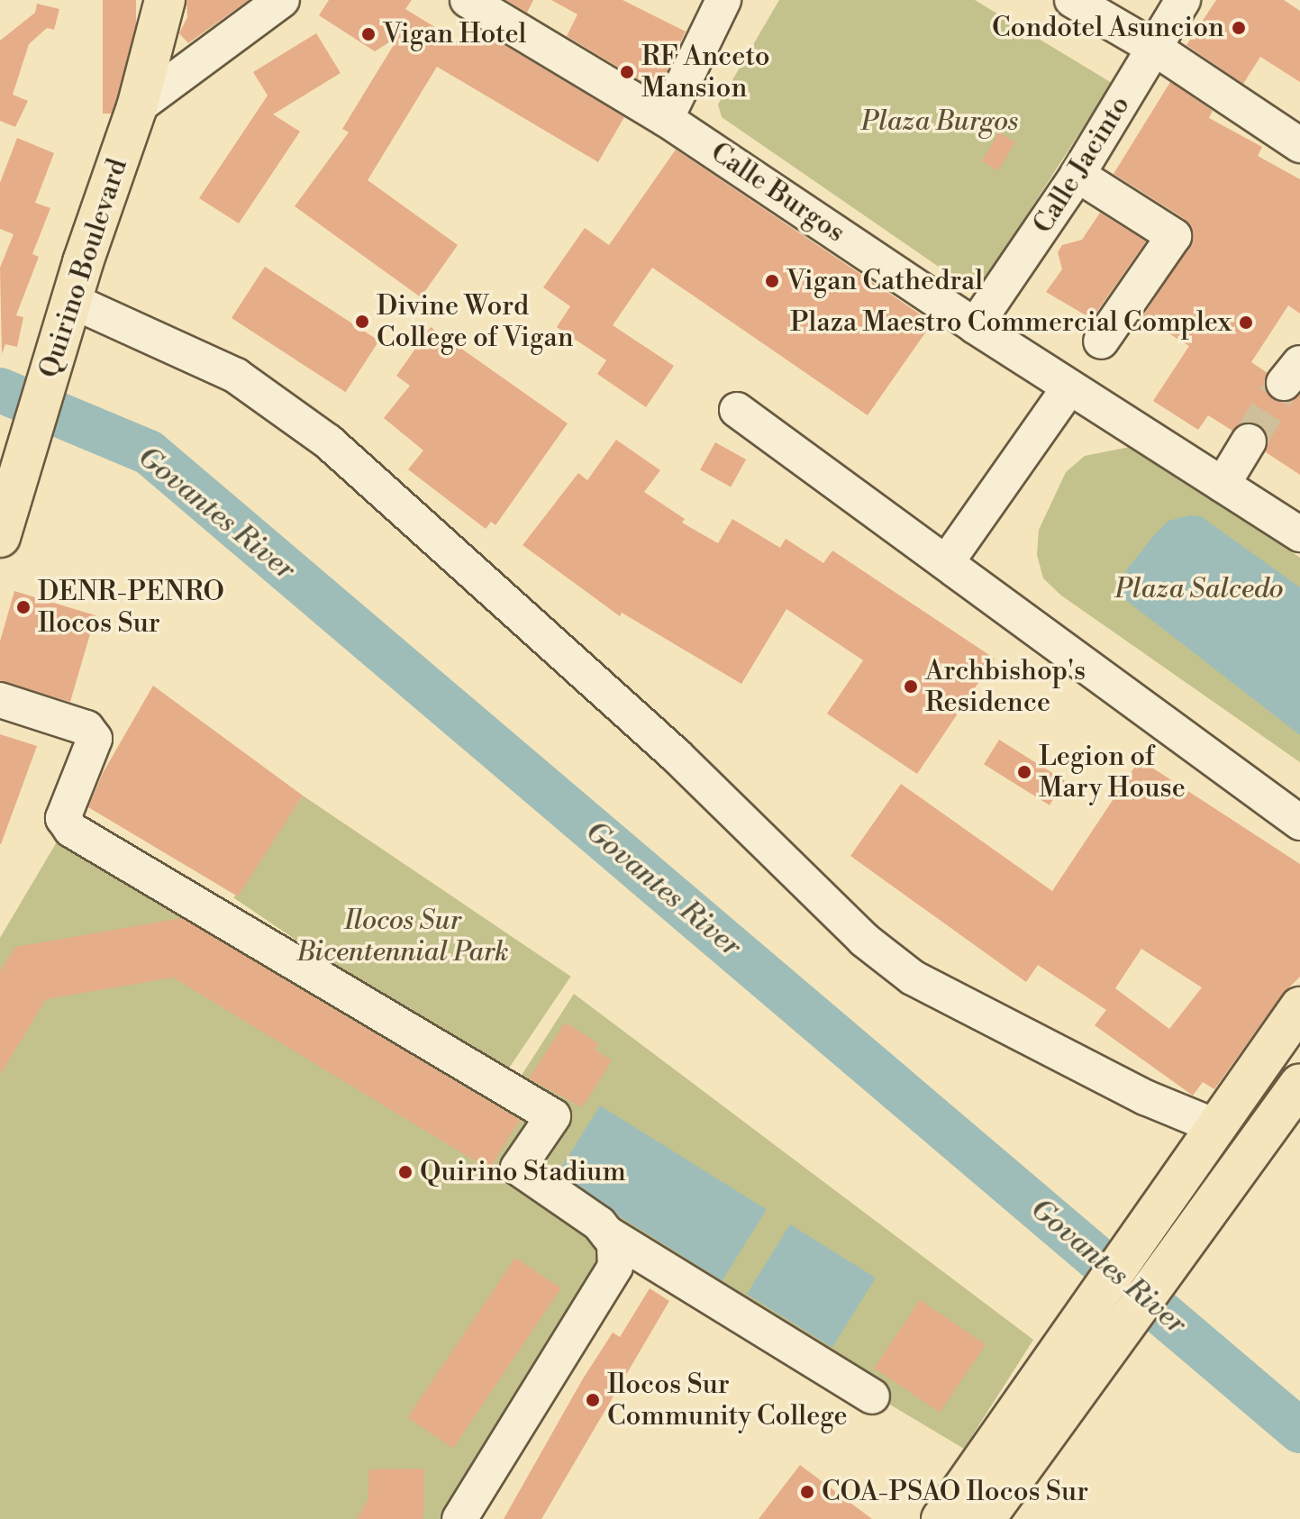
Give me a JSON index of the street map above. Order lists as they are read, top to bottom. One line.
{"streets":{"main road":["Quirino Boulevard"],"street":["Calle Jacinto","Calle Burgos"]},"crossings":[["Calle Jacinto","Calle Burgos"]],"water":["Govantes River"],"parks":["Plaza Burgos","Plaza Salcedo","Ilocos Sur Bicentennial Park"],"places":["Condotel Asuncion","Vigan Hotel","RF Anceto Mansion","Vigan Cathedral","Divine Word College of Vigan","Plaza Maestro Commercial Complex","DENR-PENRO Ilocos Sur","Archbishop's Residence","Legion of Mary House","Quirino Stadium","Ilocos Sur Community College","COA-PSAO Ilocos Sur"]}
